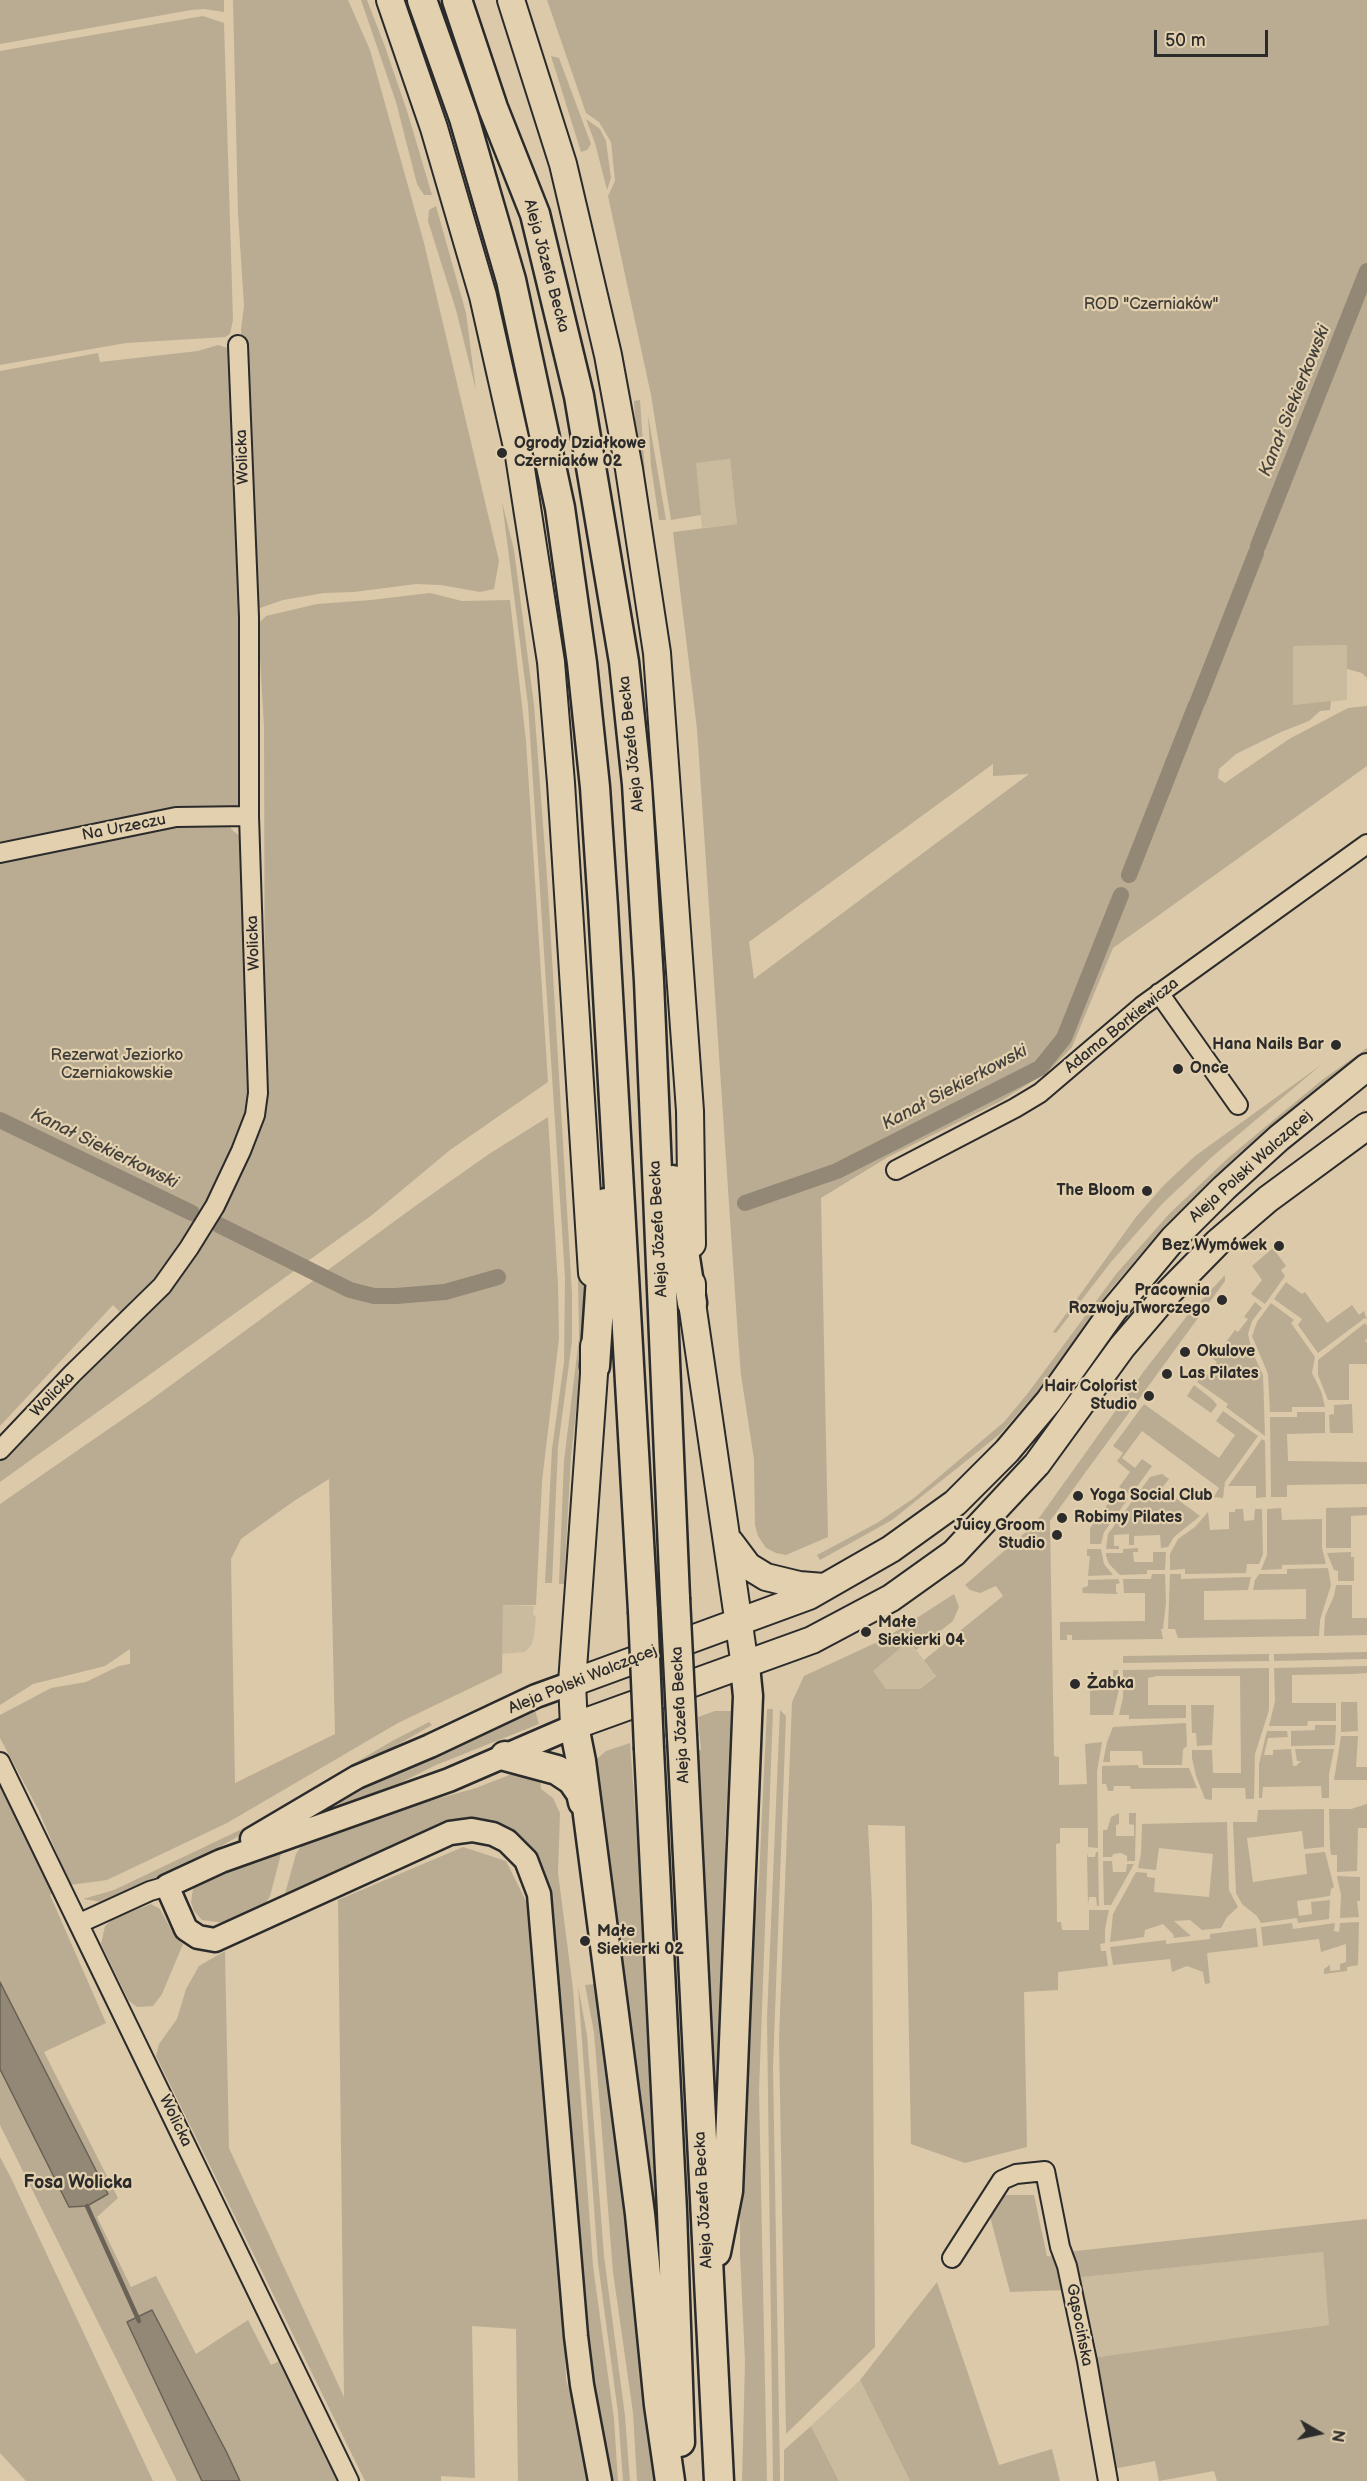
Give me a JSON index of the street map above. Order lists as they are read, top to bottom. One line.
{"streets":{"main road":["Aleja Józefa Becka","Aleja Polski Walczącej"],"street":["Wolicka","Na Urzeczu","Adama Borkiewicza","Gąsocińska"]},"crossings":[["Aleja Józefa Becka","Aleja Polski Walczącej"],["Wolicka","Na Urzeczu"],["Wolicka","Aleja Polski Walczącej"]],"districts":["Fosa Wolicka"],"water":["Kanał Siekierkowski"],"parks":["ROD \"Czerniaków\"","Rezerwat Jeziorko Czerniakowskie"],"places":["Ogrody Działkowe Czerniaków 02","Hana Nails Bar","Once","The Bloom","Bez Wymówek","Pracownia Rozwoju Tworczego","Okulove","Las Pilates","Hair Colorist Studio","Yoga Social Club","Robimy Pilates","Juicy Groom Studio","Małe Siekierki 04","Żabka","Małe Siekierki 02"],"scale_bar":"50 m","north":"right"}
